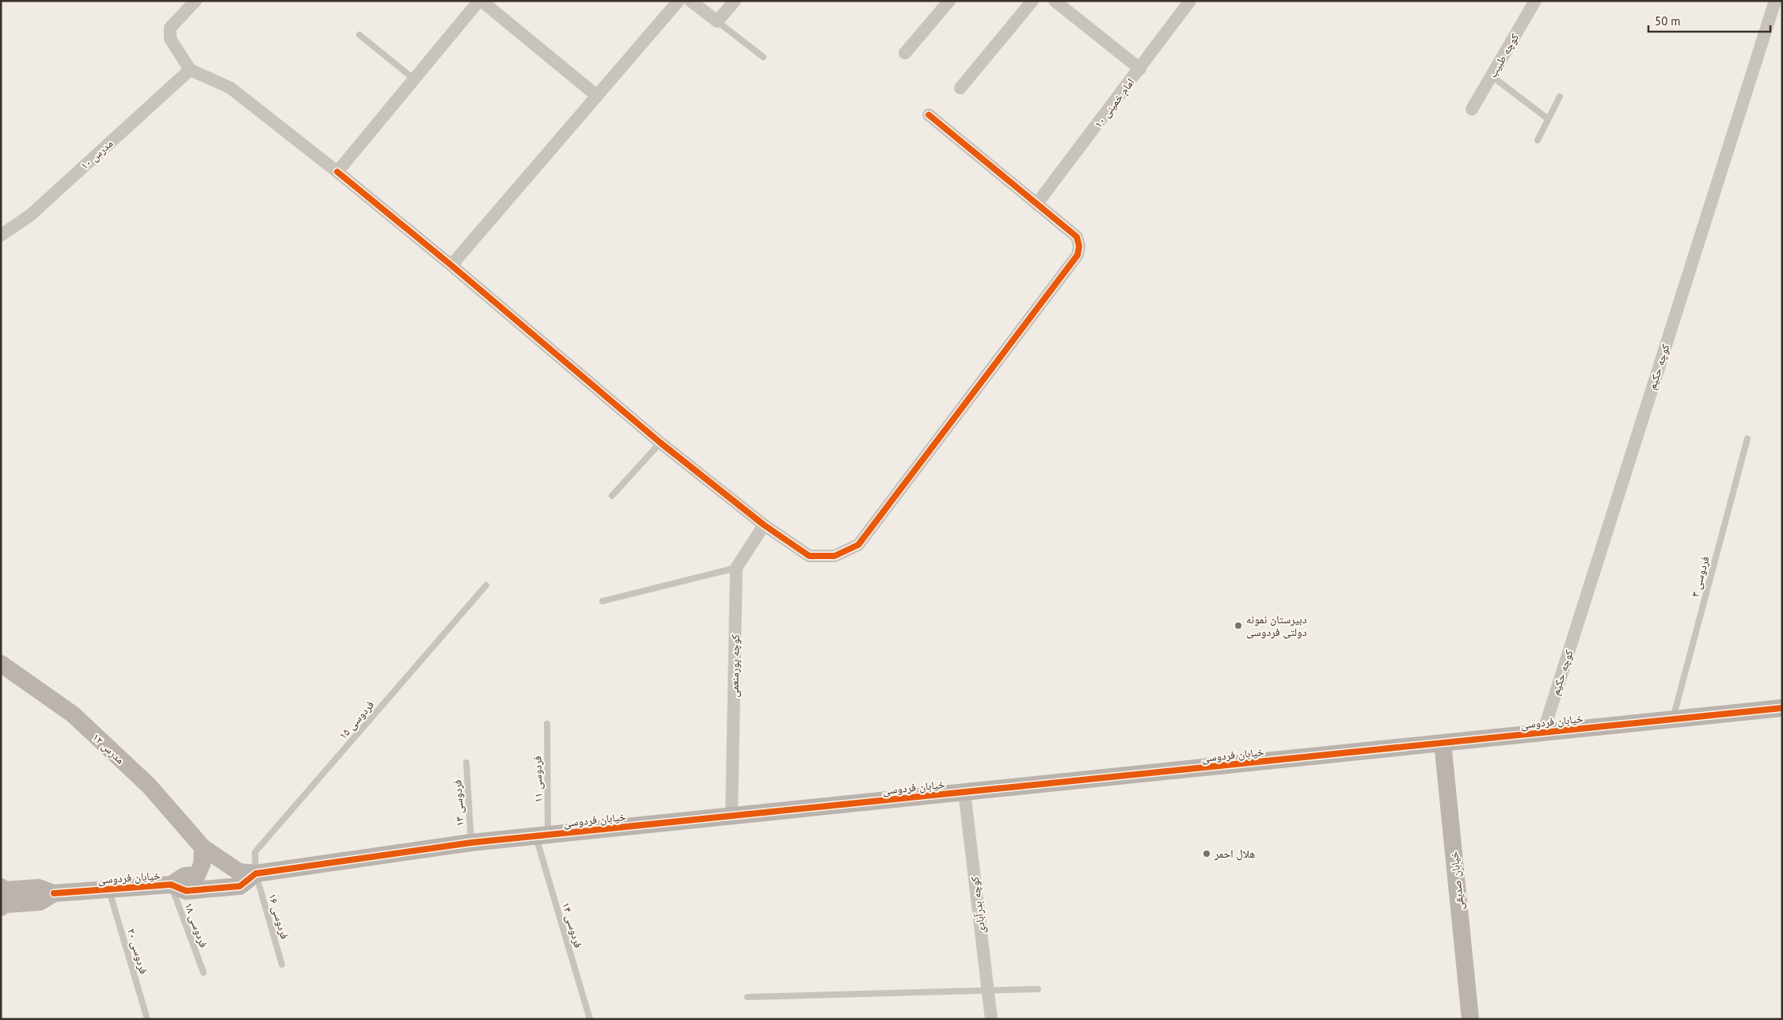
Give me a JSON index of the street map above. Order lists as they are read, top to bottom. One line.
{"streets":{"street":["کوچه طبیب","امام خمینی ۱۰","مدرس ۱۰","کوچه حکیم","کوچه پورمنعمی","خیابان فردوسی","مدرس ۱۲","خیابان صدیقی","کوچه بدرآبادی"],"lane":["فردوسی ۳","فردوسی ۱۵","فردوسی ۱۱","فردوسی ۱۳","فردوسی ۱۶","فردوسی ۱۸","فردوسی ۱۴","فردوسی ۲۰"]},"crossings":[["کوچه حکیم","خیابان فردوسی"],["فردوسی ۳","خیابان فردوسی"],["کوچه پورمنعمی","خیابان فردوسی"],["فردوسی ۱۵","خیابان فردوسی"],["فردوسی ۱۵","مدرس ۱۲"],["فردوسی ۱۵","فردوسی ۱۶"],["خیابان فردوسی","مدرس ۱۲"],["خیابان فردوسی","فردوسی ۱۱"],["خیابان فردوسی","فردوسی ۱۳"],["خیابان فردوسی","خیابان صدیقی"],["خیابان فردوسی","کوچه بدرآبادی"],["خیابان فردوسی","فردوسی ۱۶"],["خیابان فردوسی","فردوسی ۱۸"],["خیابان فردوسی","فردوسی ۱۴"],["خیابان فردوسی","فردوسی ۲۰"],["مدرس ۱۲","فردوسی ۱۶"],["فردوسی ۱۱","فردوسی ۱۴"]],"places":["دبیرستان نمونه دولتی فردوسی","هلال احمر"],"scale_bar":"50 m"}
